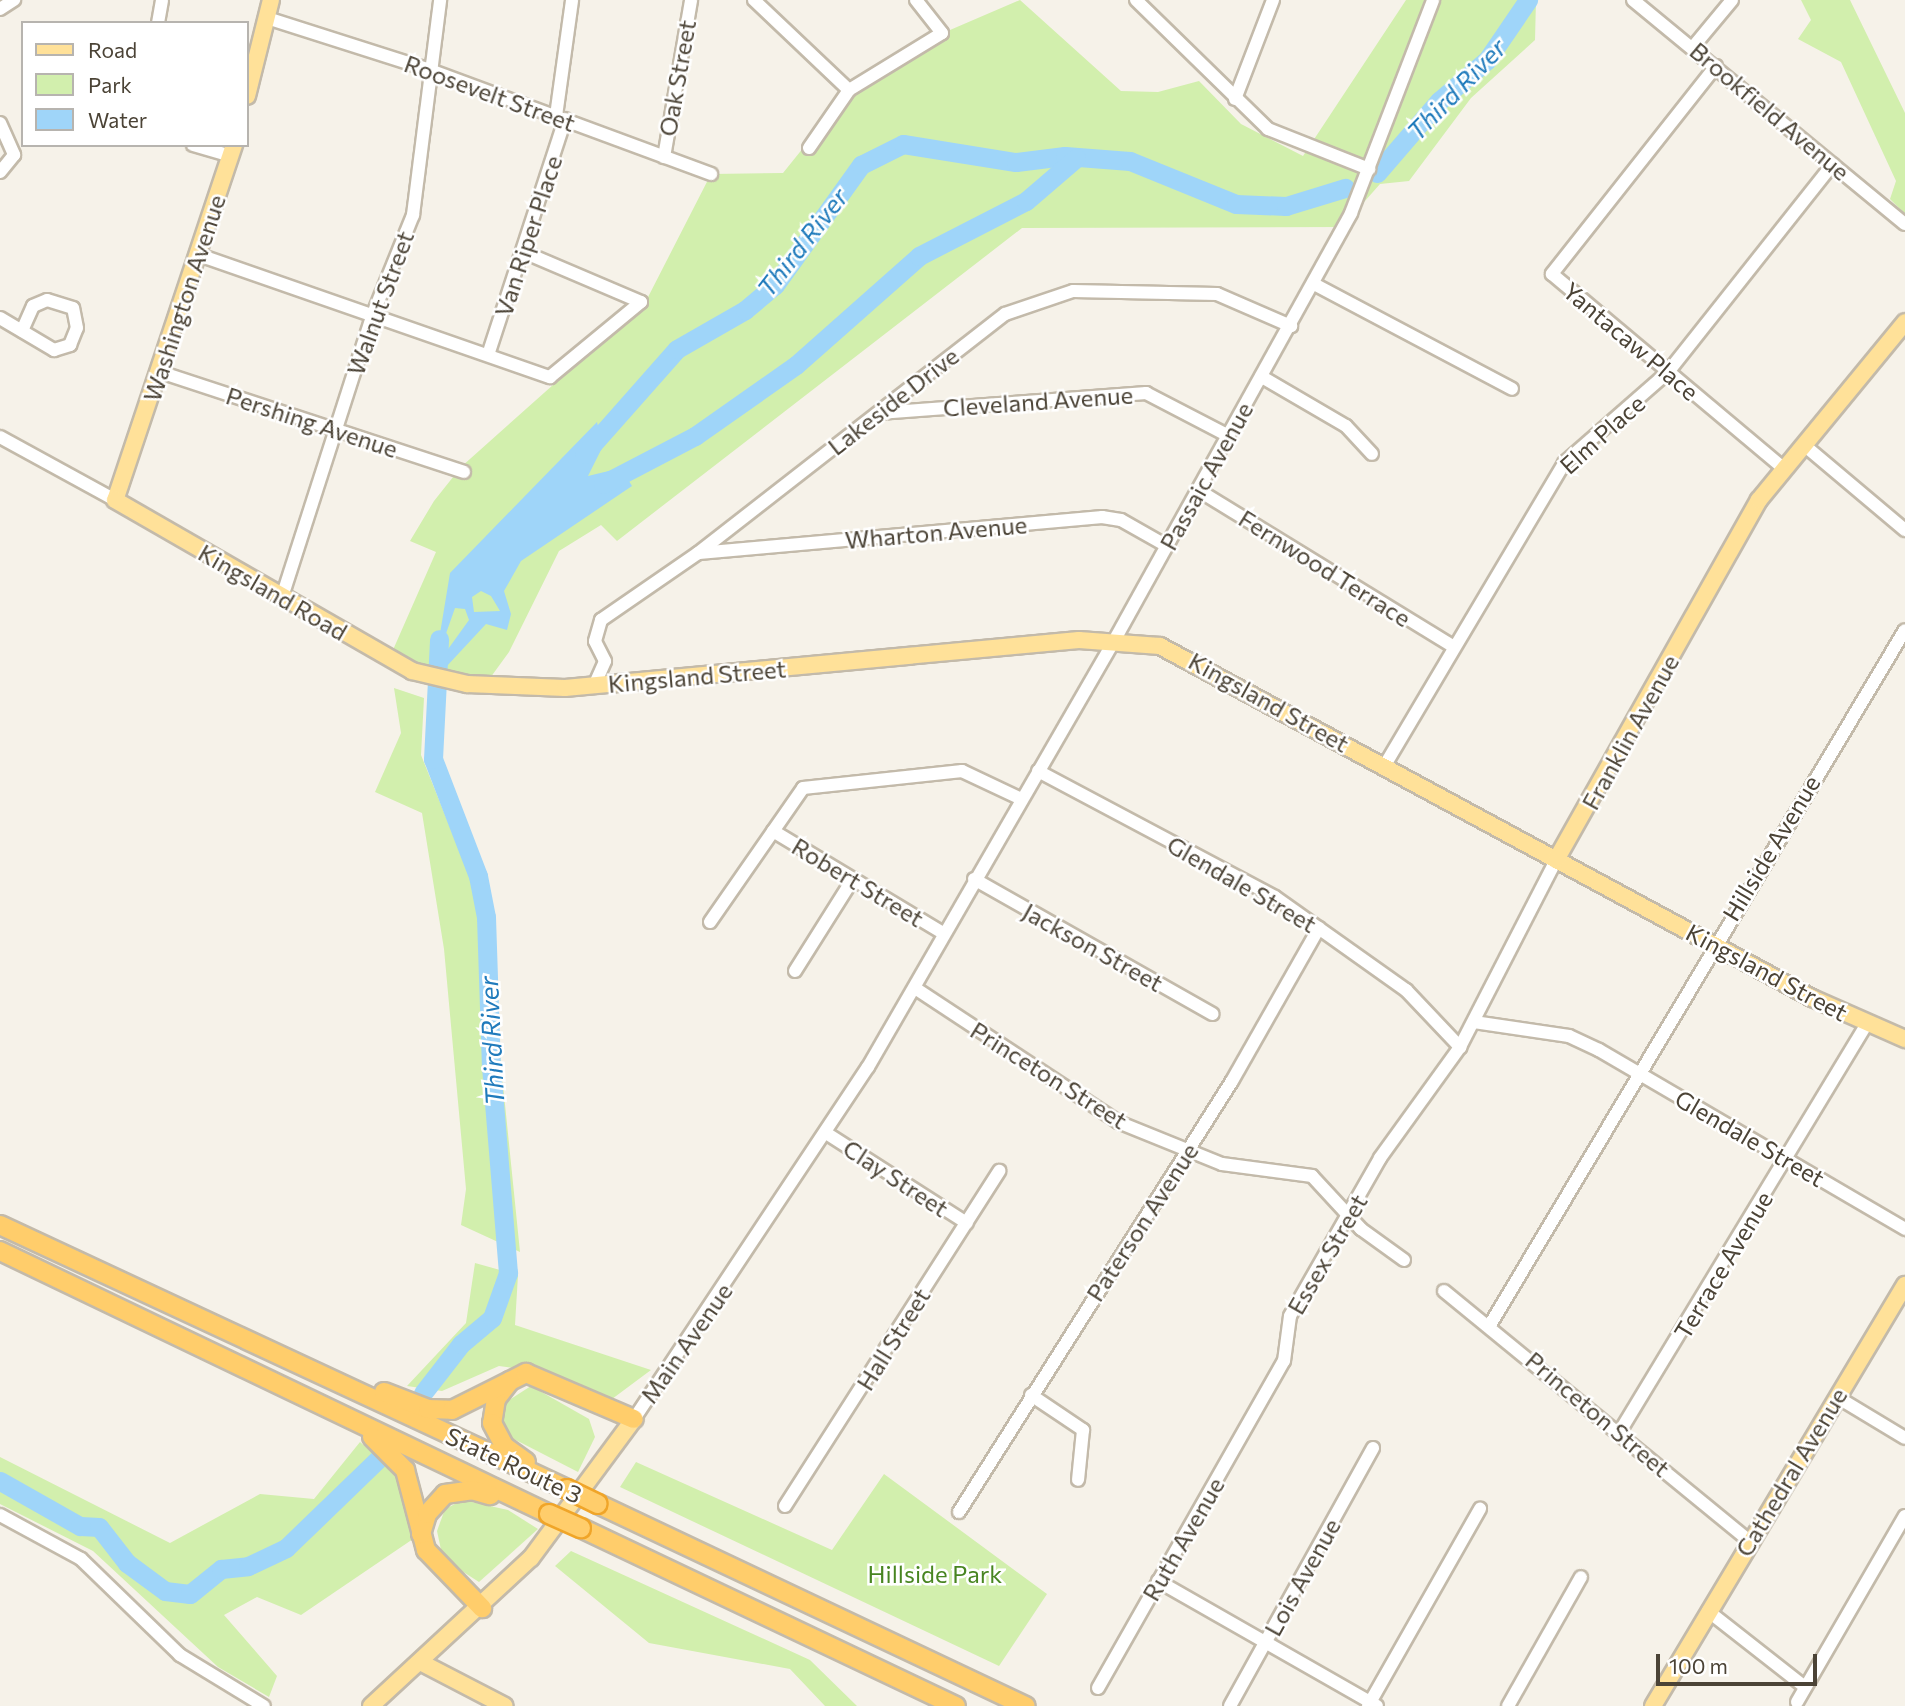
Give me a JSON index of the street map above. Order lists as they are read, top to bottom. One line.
{"streets":{"highway":["State Route 3"],"main road":["Washington Avenue","Kingsland Road","Kingsland Street","Franklin Avenue","Main Avenue","Cathedral Avenue"],"street":["Oak Street","Roosevelt Street","Brookfield Avenue","Van Riper Place","Walnut Street","Yantacaw Place","Lakeside Drive","Cleveland Avenue","Pershing Avenue","Elm Place","Passaic Avenue","Wharton Avenue","Fernwood Terrace","Hillside Avenue","Robert Street","Glendale Street","Jackson Street","Princeton Street","Clay Street","Paterson Avenue","Essex Street","Terrace Avenue","Hall Street","Ruth Avenue","Lois Avenue"]},"crossings":[["Oak Street","Roosevelt Street"],["Roosevelt Street","Van Riper Place"],["Roosevelt Street","Walnut Street"],["Brookfield Avenue","Yantacaw Place"],["Brookfield Avenue","Elm Place"],["Washington Avenue","Pershing Avenue"],["Washington Avenue","Kingsland Road"],["Walnut Street","Pershing Avenue"],["Walnut Street","Kingsland Road"],["Yantacaw Place","Elm Place"],["Yantacaw Place","Franklin Avenue"],["Lakeside Drive","Cleveland Avenue"],["Lakeside Drive","Passaic Avenue"],["Lakeside Drive","Wharton Avenue"],["Lakeside Drive","Kingsland Street"],["Cleveland Avenue","Passaic Avenue"],["Elm Place","Fernwood Terrace"],["Elm Place","Kingsland Street"],["Passaic Avenue","Wharton Avenue"],["Passaic Avenue","Fernwood Terrace"],["Passaic Avenue","Kingsland Street"],["Passaic Avenue","Robert Street"],["Passaic Avenue","Glendale Street"],["Passaic Avenue","Jackson Street"],["Passaic Avenue","Main Avenue"],["Kingsland Road","Kingsland Street"],["Kingsland Street","Franklin Avenue"],["Kingsland Street","Hillside Avenue"],["Kingsland Street","Terrace Avenue"],["Franklin Avenue","Glendale Street"],["Franklin Avenue","Essex Street"],["Hillside Avenue","Glendale Street"],["Hillside Avenue","Princeton Street"],["Robert Street","Main Avenue"],["Glendale Street","Paterson Avenue"],["Glendale Street","Terrace Avenue"],["Princeton Street","Paterson Avenue"],["Princeton Street","Essex Street"],["Princeton Street","Terrace Avenue"],["Princeton Street","Main Avenue"],["Princeton Street","Cathedral Avenue"],["Clay Street","Hall Street"],["Clay Street","Main Avenue"],["Essex Street","Ruth Avenue"]],"water":["Third River"],"parks":["Hillside Park"],"legend":["Road","Park","Water"],"scale_bar":"100 m"}
